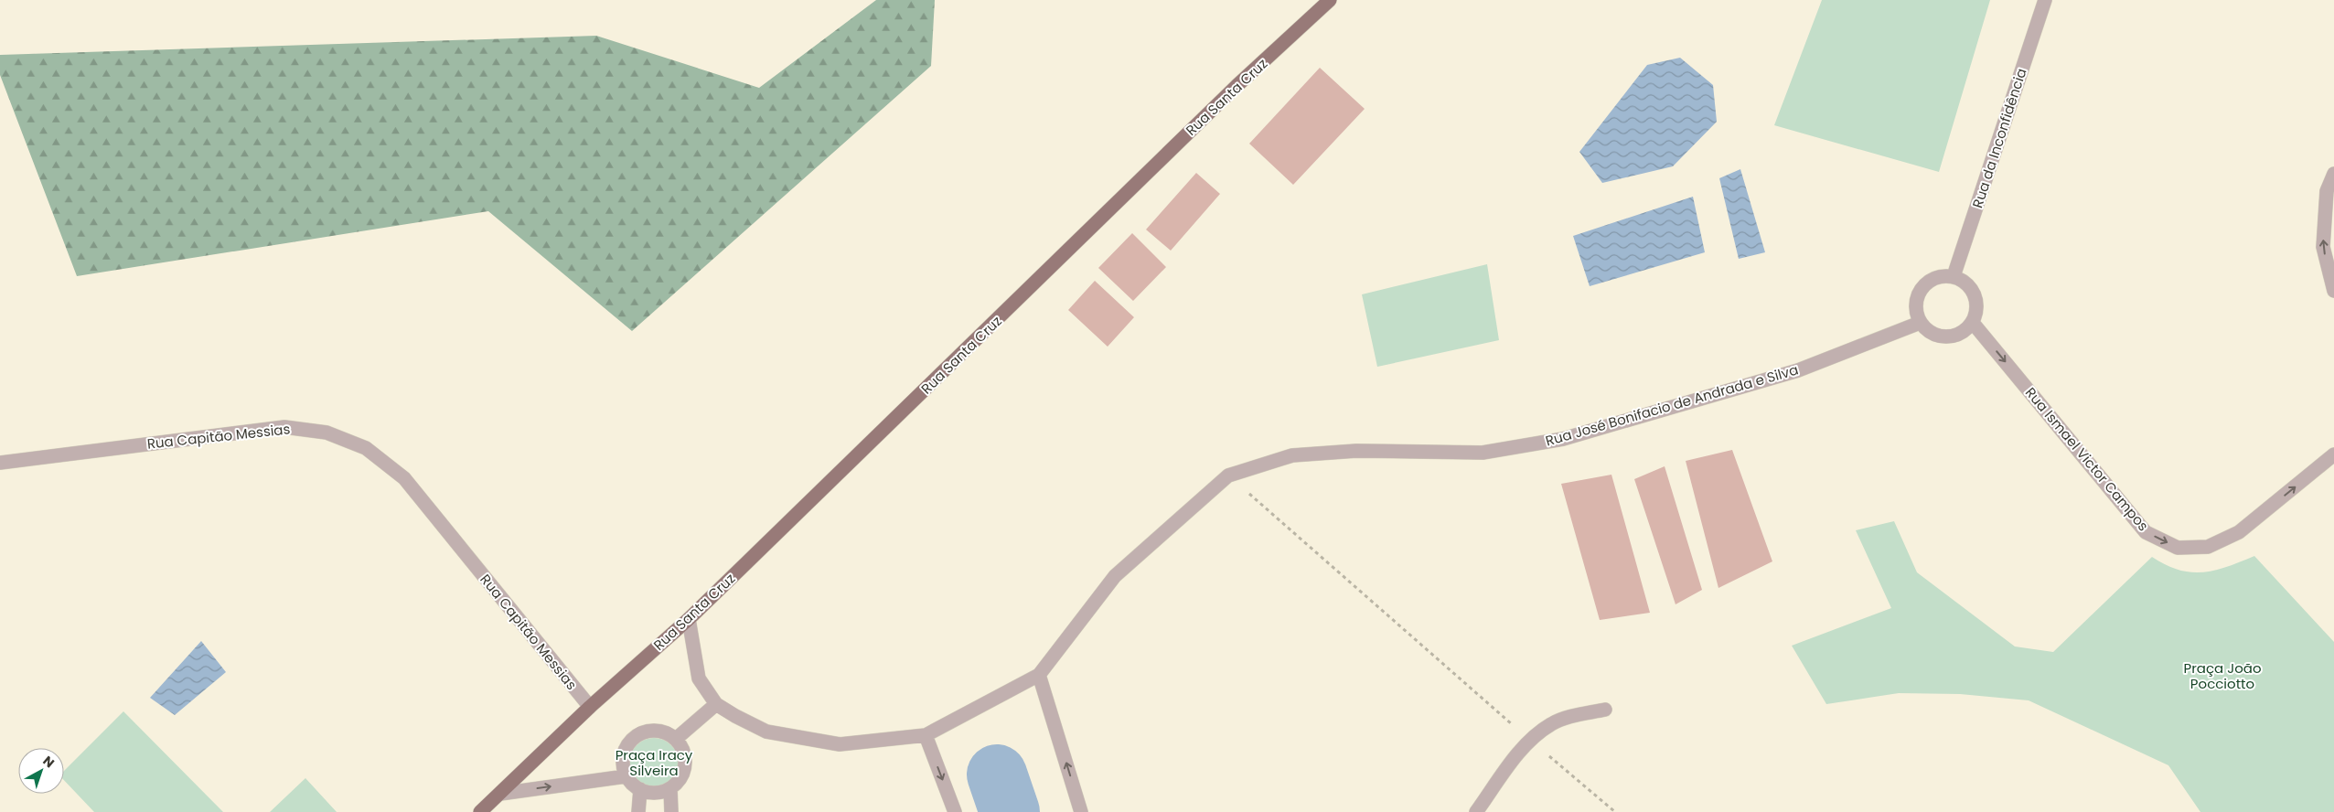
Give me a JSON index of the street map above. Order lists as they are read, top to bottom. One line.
{"streets":{"main road":["Rua Santa Cruz"],"street":["Rua da Inconfidência","Rua José Bonifacio de Andrada e Silva","Rua Capitão Messias","Rua Ismael Victor Campos"]},"crossings":[["Rua Santa Cruz","Rua José Bonifacio de Andrada e Silva"],["Rua Santa Cruz","Rua Capitão Messias"],["Rua da Inconfidência","Rua José Bonifacio de Andrada e Silva"],["Rua da Inconfidência","Rua Ismael Victor Campos"],["Rua José Bonifacio de Andrada e Silva","Rua Ismael Victor Campos"]],"parks":["Praça João Pocciotto","Praça Iracy Silveira"],"north":"top right"}
